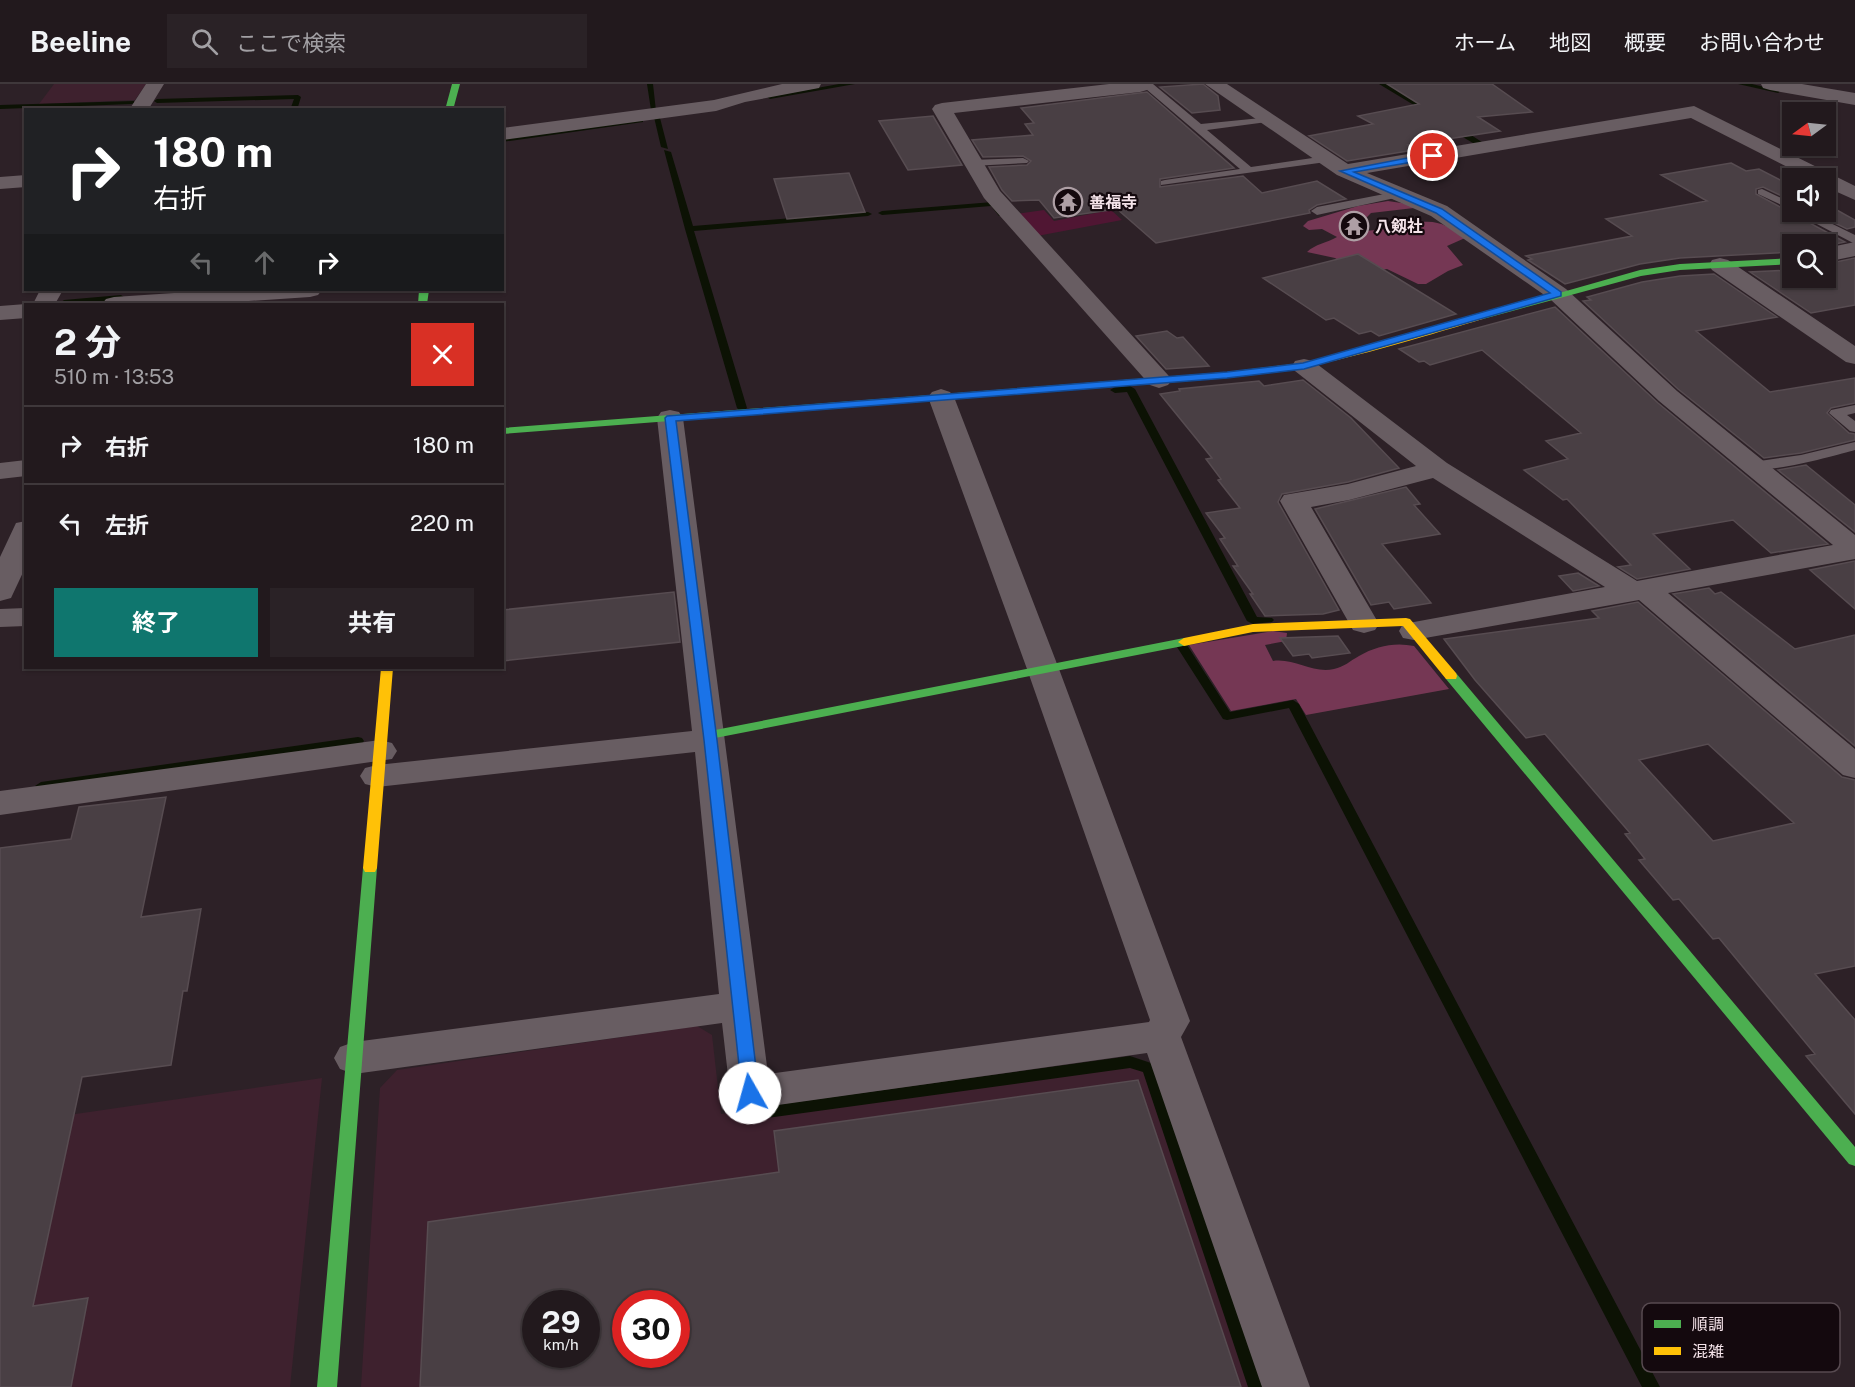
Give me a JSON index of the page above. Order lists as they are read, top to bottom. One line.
{"places":{"temple":["善福寺","八剱社"]},"legend":["順調","混雑"],"north":"left","page":{"header":"Beeline","search":"ここで検索","nav":["ホーム","地図","概要","お問い合わせ"],"turn":["180 m","右折"],"heading":["2 分","510 m · 13:53"],"list":[{"name":"右折","value":"180 m"},{"name":"左折","value":"220 m"}],"buttons":["終了","共有"],"speed":"29 km/h","limit":"30"}}
